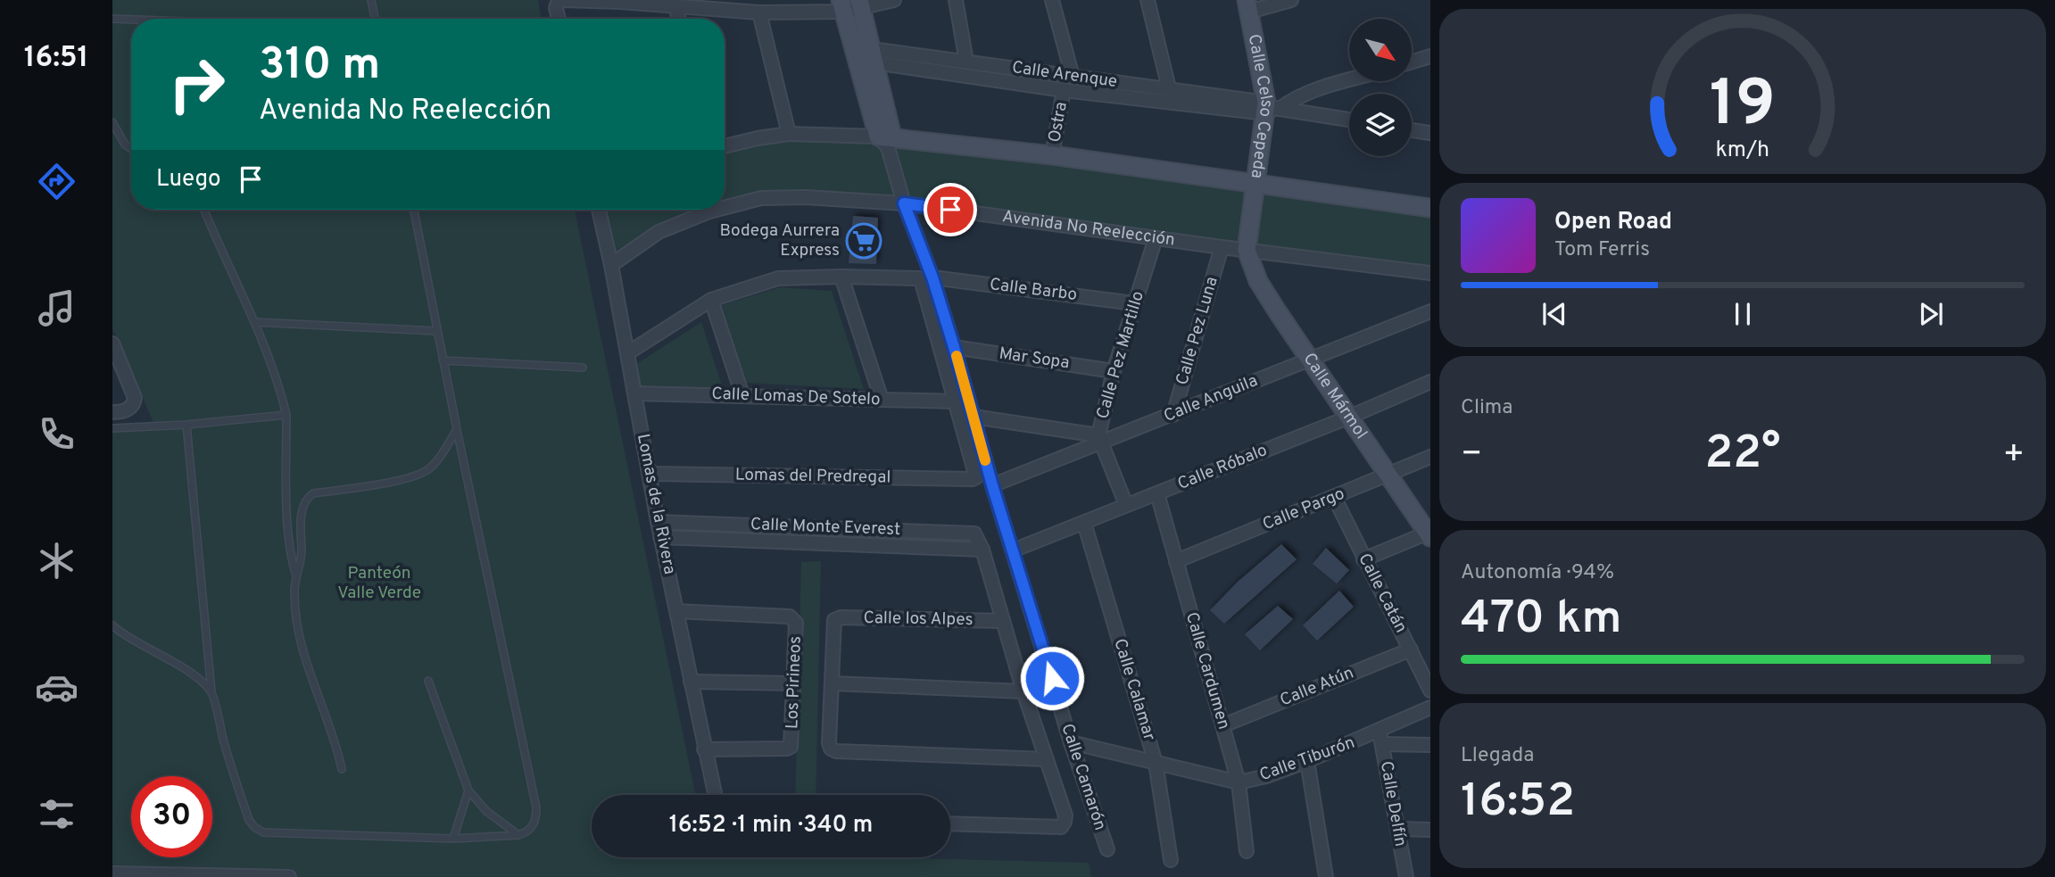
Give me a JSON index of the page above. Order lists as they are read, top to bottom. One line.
{"streets":{"street":["Calle Arenque","Calle Celso Cepeda","Ostra","Avenida No Reelección","Calle Barbo","Calle Pez Luna","Calle Pez Martillo","Mar Sopa","Calle Mármol","Calle Lomas De Sotelo","Calle Anguila","Calle Róbalo","Lomas del Predregal","Lomas de la Rivera","Calle Pargo","Calle Monte Everest","Calle Catán","Calle los Alpes","Calle Cardumen","Los Pirineos","Calle Atún","Calle Calamar","Calle Tiburón","Calle Camarón","Calle Delfín"]},"crossings":[["Calle Arenque","Calle Celso Cepeda"],["Calle Arenque","Ostra"],["Calle Celso Cepeda","Avenida No Reelección"],["Calle Celso Cepeda","Calle Mármol"],["Avenida No Reelección","Calle Pez Luna"],["Avenida No Reelección","Calle Pez Martillo"],["Avenida No Reelección","Calle Mármol"],["Avenida No Reelección","Lomas de la Rivera"],["Avenida No Reelección","Calle Camarón"],["Calle Barbo","Calle Pez Martillo"],["Calle Barbo","Lomas de la Rivera"],["Calle Barbo","Calle Camarón"],["Calle Pez Luna","Calle Anguila"],["Calle Pez Martillo","Mar Sopa"],["Calle Pez Martillo","Calle Anguila"],["Calle Pez Martillo","Calle Róbalo"],["Mar Sopa","Calle Camarón"],["Calle Mármol","Calle Anguila"],["Calle Mármol","Calle Róbalo"],["Calle Mármol","Calle Pargo"],["Calle Lomas De Sotelo","Lomas del Predregal"],["Calle Lomas De Sotelo","Lomas de la Rivera"],["Calle Anguila","Calle Camarón"],["Calle Róbalo","Calle Cardumen"],["Calle Róbalo","Calle Calamar"],["Calle Róbalo","Calle Camarón"],["Lomas del Predregal","Lomas de la Rivera"],["Lomas de la Rivera","Calle Monte Everest"],["Lomas de la Rivera","Los Pirineos"],["Calle Pargo","Calle Catán"],["Calle Pargo","Calle Cardumen"],["Calle Catán","Calle Atún"],["Calle Cardumen","Calle Atún"],["Calle Cardumen","Calle Tiburón"],["Calle Calamar","Calle Tiburón"],["Calle Tiburón","Calle Camarón"],["Calle Tiburón","Calle Delfín"]],"parks":["Panteón Valle Verde"],"places":{"supermarket":["Bodega Aurrera Express"]},"north":"bottom right","page":{"tabs":"16:51","turn":["310 m","Avenida No Reelección"],"then":"Luego","song":["Open Road","Tom Ferris"],"tile":["Clima",["Autonomía · 94%","470 km"],["Llegada","16:52"]],"heat":["−","22°","+"],"limit":"30","trip":"16:52 · 1 min · 340 m","gauge":["19","km/h"]}}
